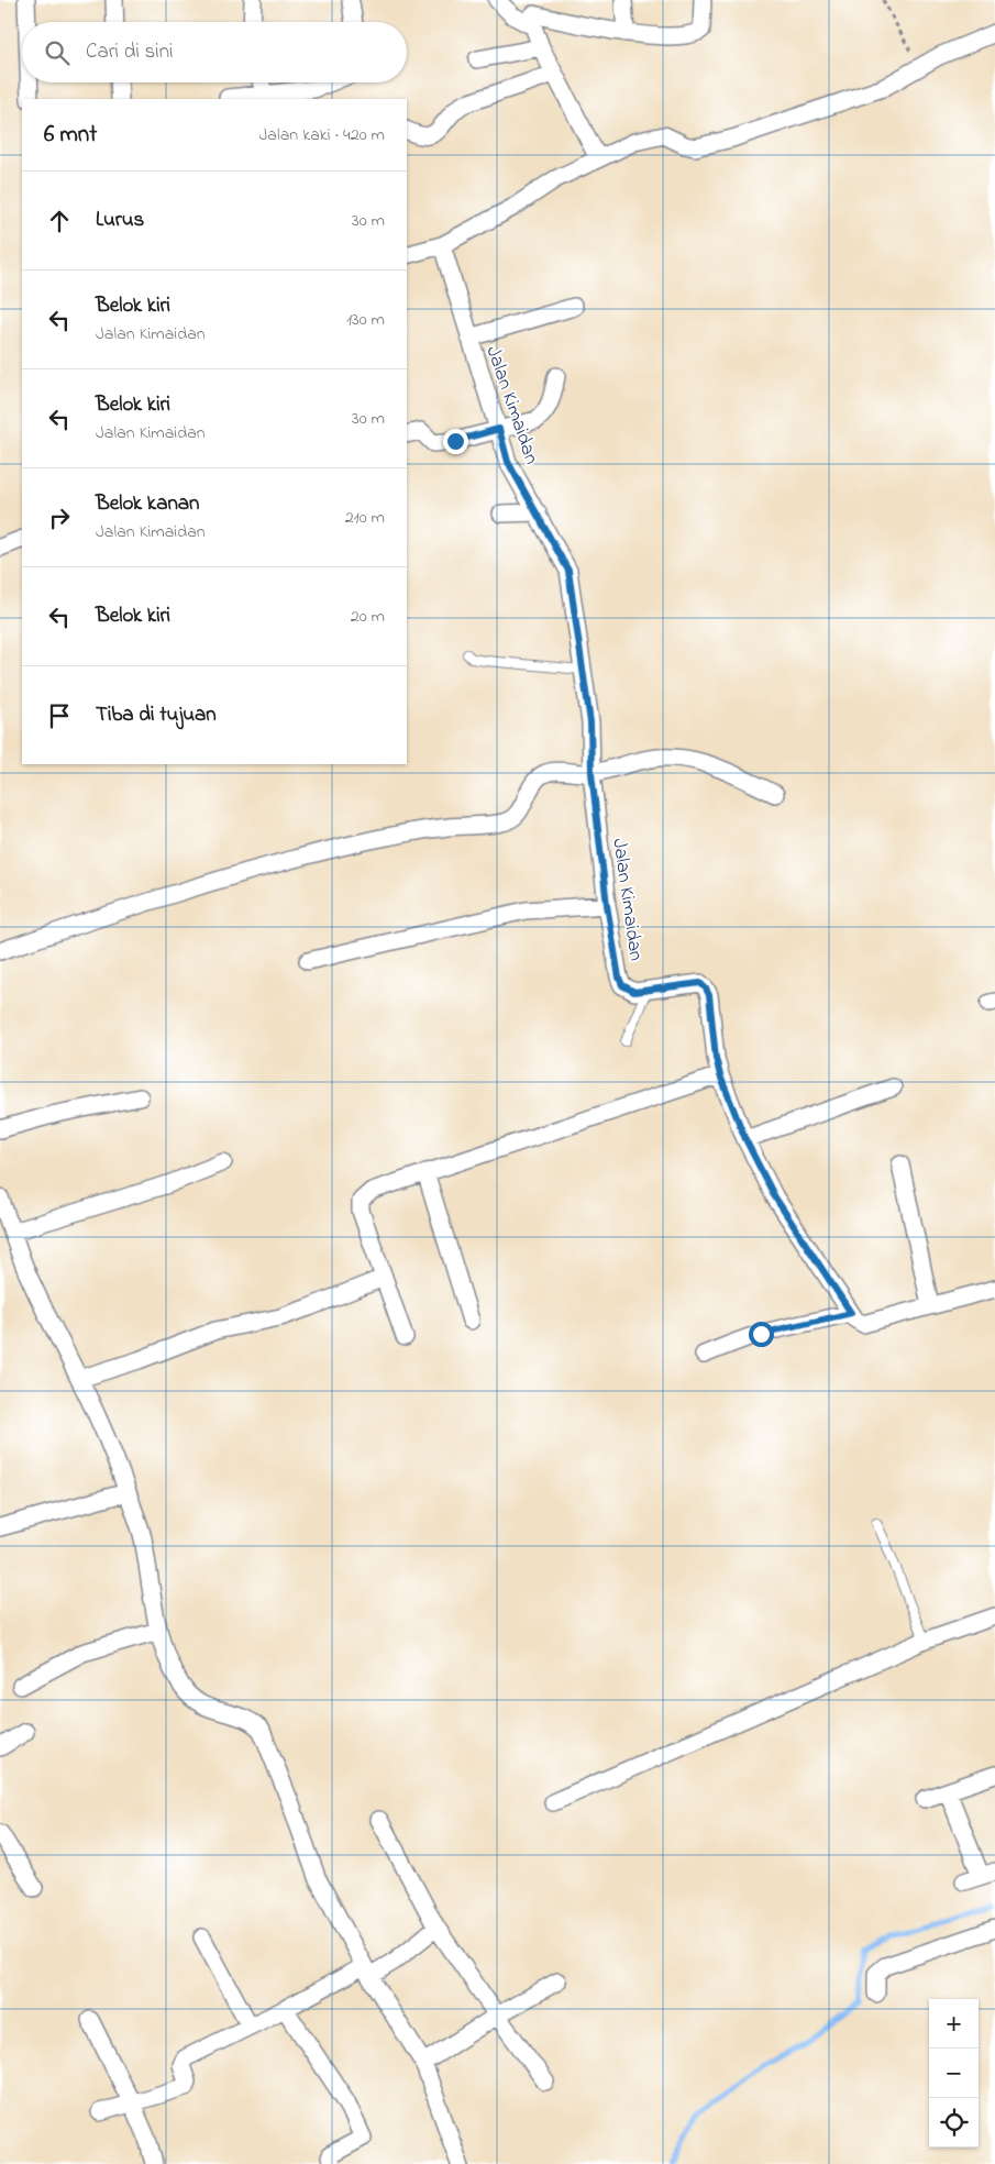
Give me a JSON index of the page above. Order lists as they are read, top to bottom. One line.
{"streets":{"street":["Jalan Kimaidan"]},"page":{"search":"Cari di sini","heading":["6 mnt","Jalan kaki · 420 m"],"list":[["Lurus","30 m"],["Belok kiri","Jalan Kimaidan","130 m"],["Belok kiri","Jalan Kimaidan","30 m"],["Belok kanan","Jalan Kimaidan","210 m"],["Belok kiri","20 m"],"Tiba di tujuan"],"map_buttons":["+","−"]}}
